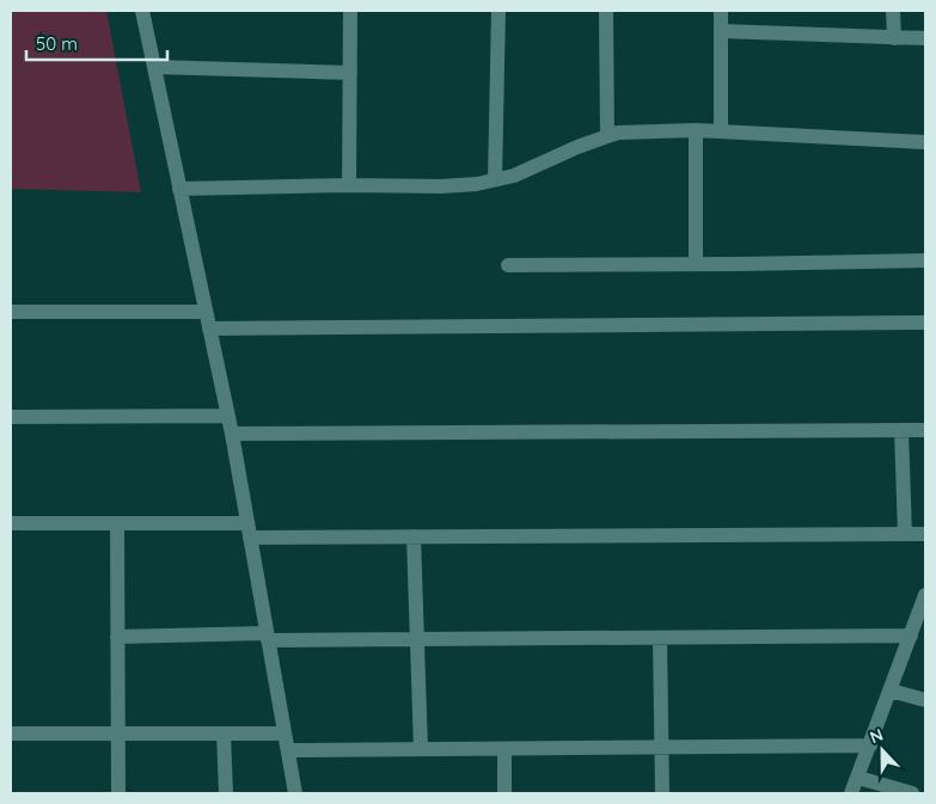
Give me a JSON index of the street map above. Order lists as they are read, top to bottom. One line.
{"scale_bar":"50 m","north":"top"}
